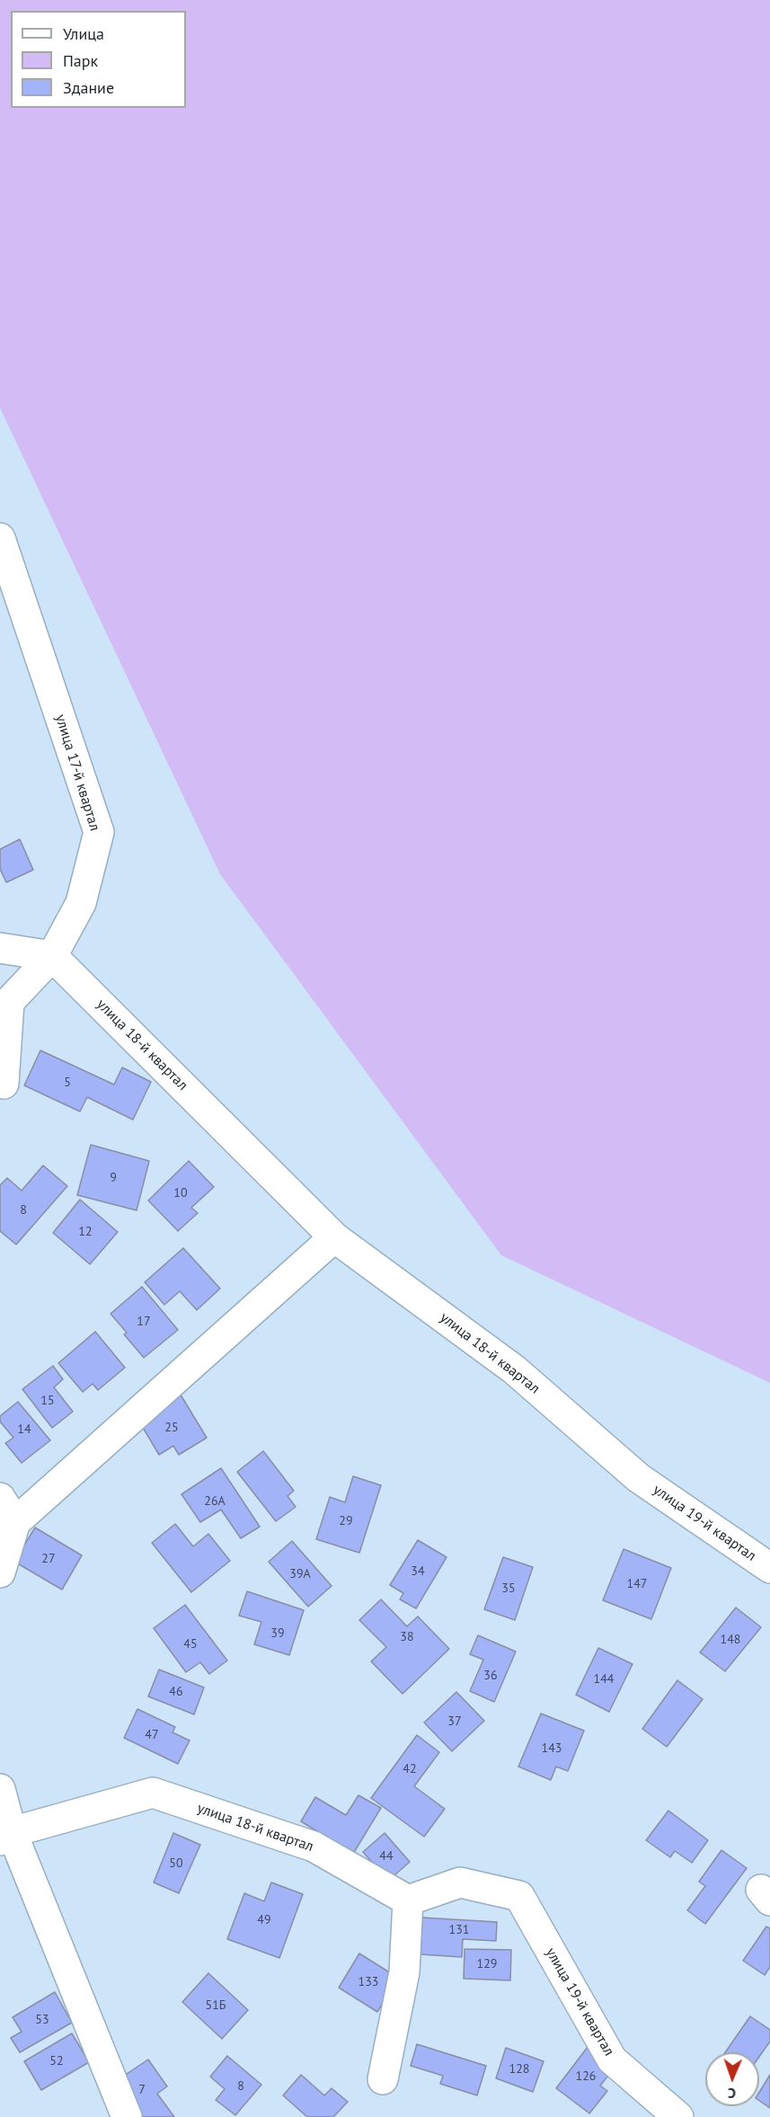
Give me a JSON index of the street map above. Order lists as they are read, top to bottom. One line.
{"streets":{"street":["улица 17-й квартал","улица 18-й квартал","улица 19-й квартал"]},"crossings":[["улица 17-й квартал","улица 18-й квартал"],["улица 18-й квартал","улица 19-й квартал"]],"house_numbers":["5","9","10","8","12","17","15","25","14","26А","29","27","34","39А","147","35","39","38","148","45","36","144","46","37","47","143","42","44","50","49","131","129","133","51Б","53","52","128","126","8","7"],"legend":["Улица","Парк","Здание"],"north":"bottom"}
